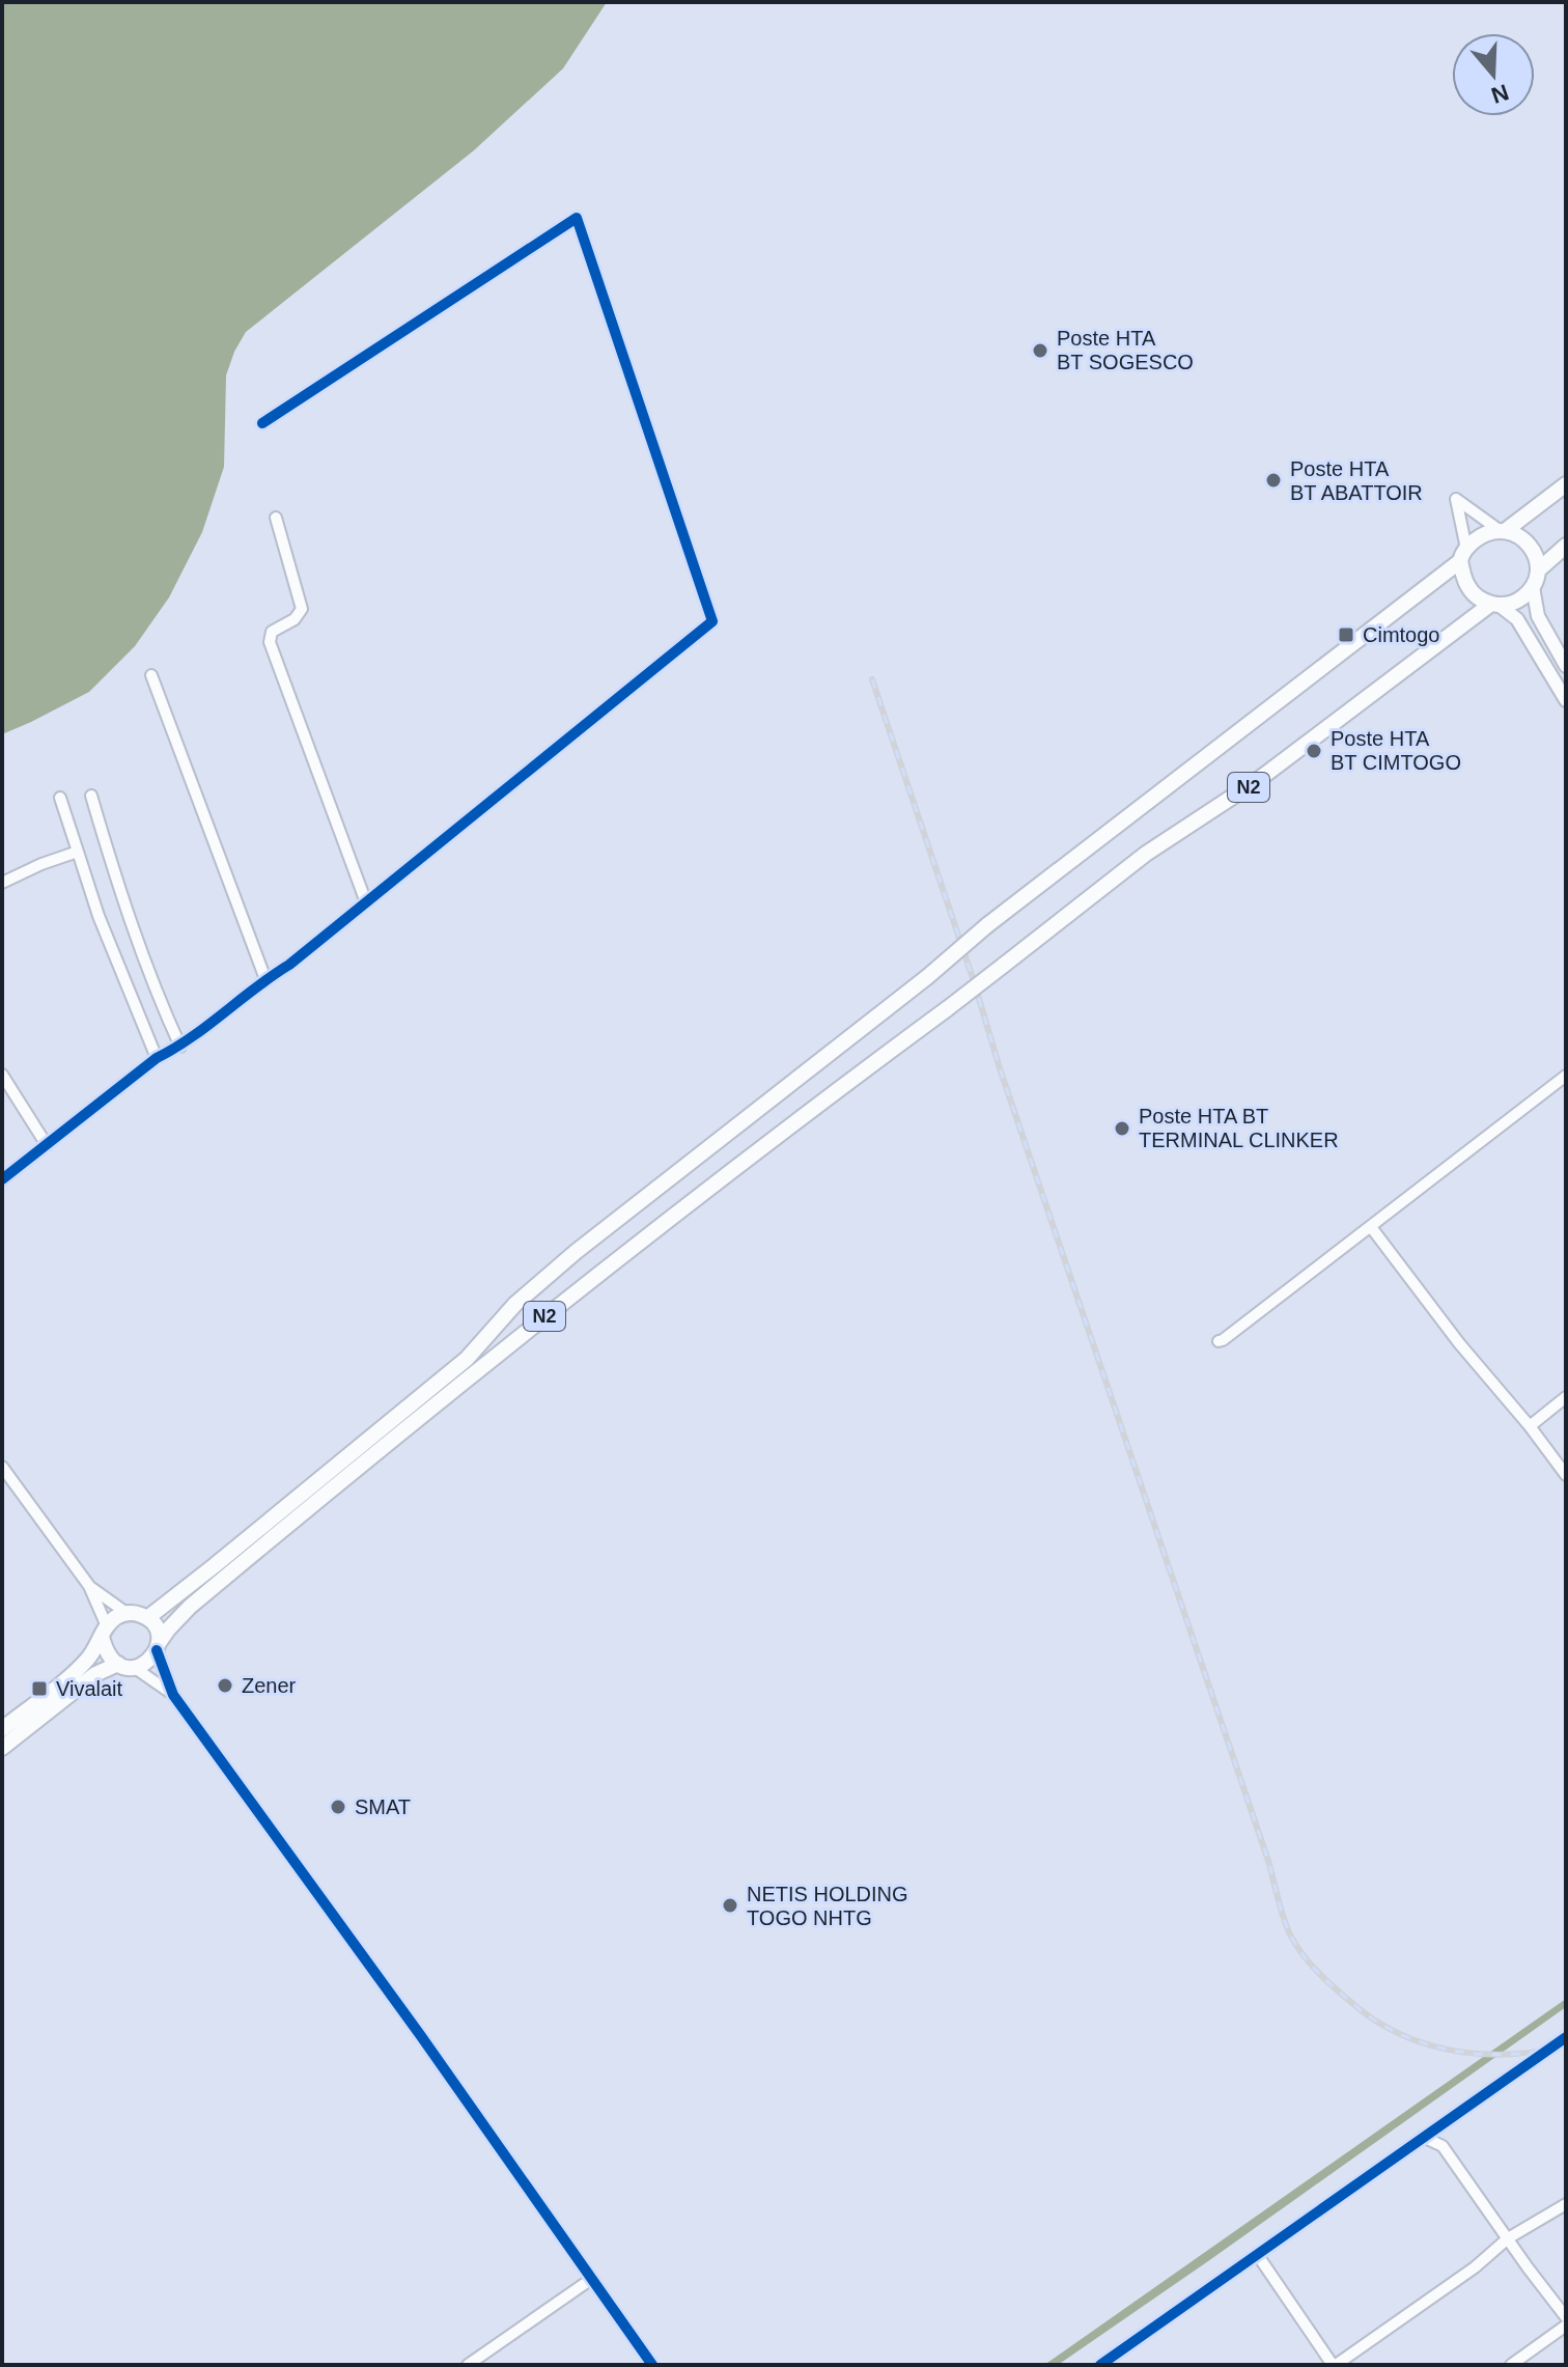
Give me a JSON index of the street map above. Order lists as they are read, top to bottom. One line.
{"streets":{"highway":["N2"]},"places":{"other":["Poste HTA BT SOGESCO","Poste HTA BT ABATTOIR","Poste HTA BT CIMTOGO","Poste HTA BT TERMINAL CLINKER","Zener","SMAT","NETIS HOLDING TOGO NHTG"],"transit":["Cimtogo","Vivalait"]},"north":"bottom"}
